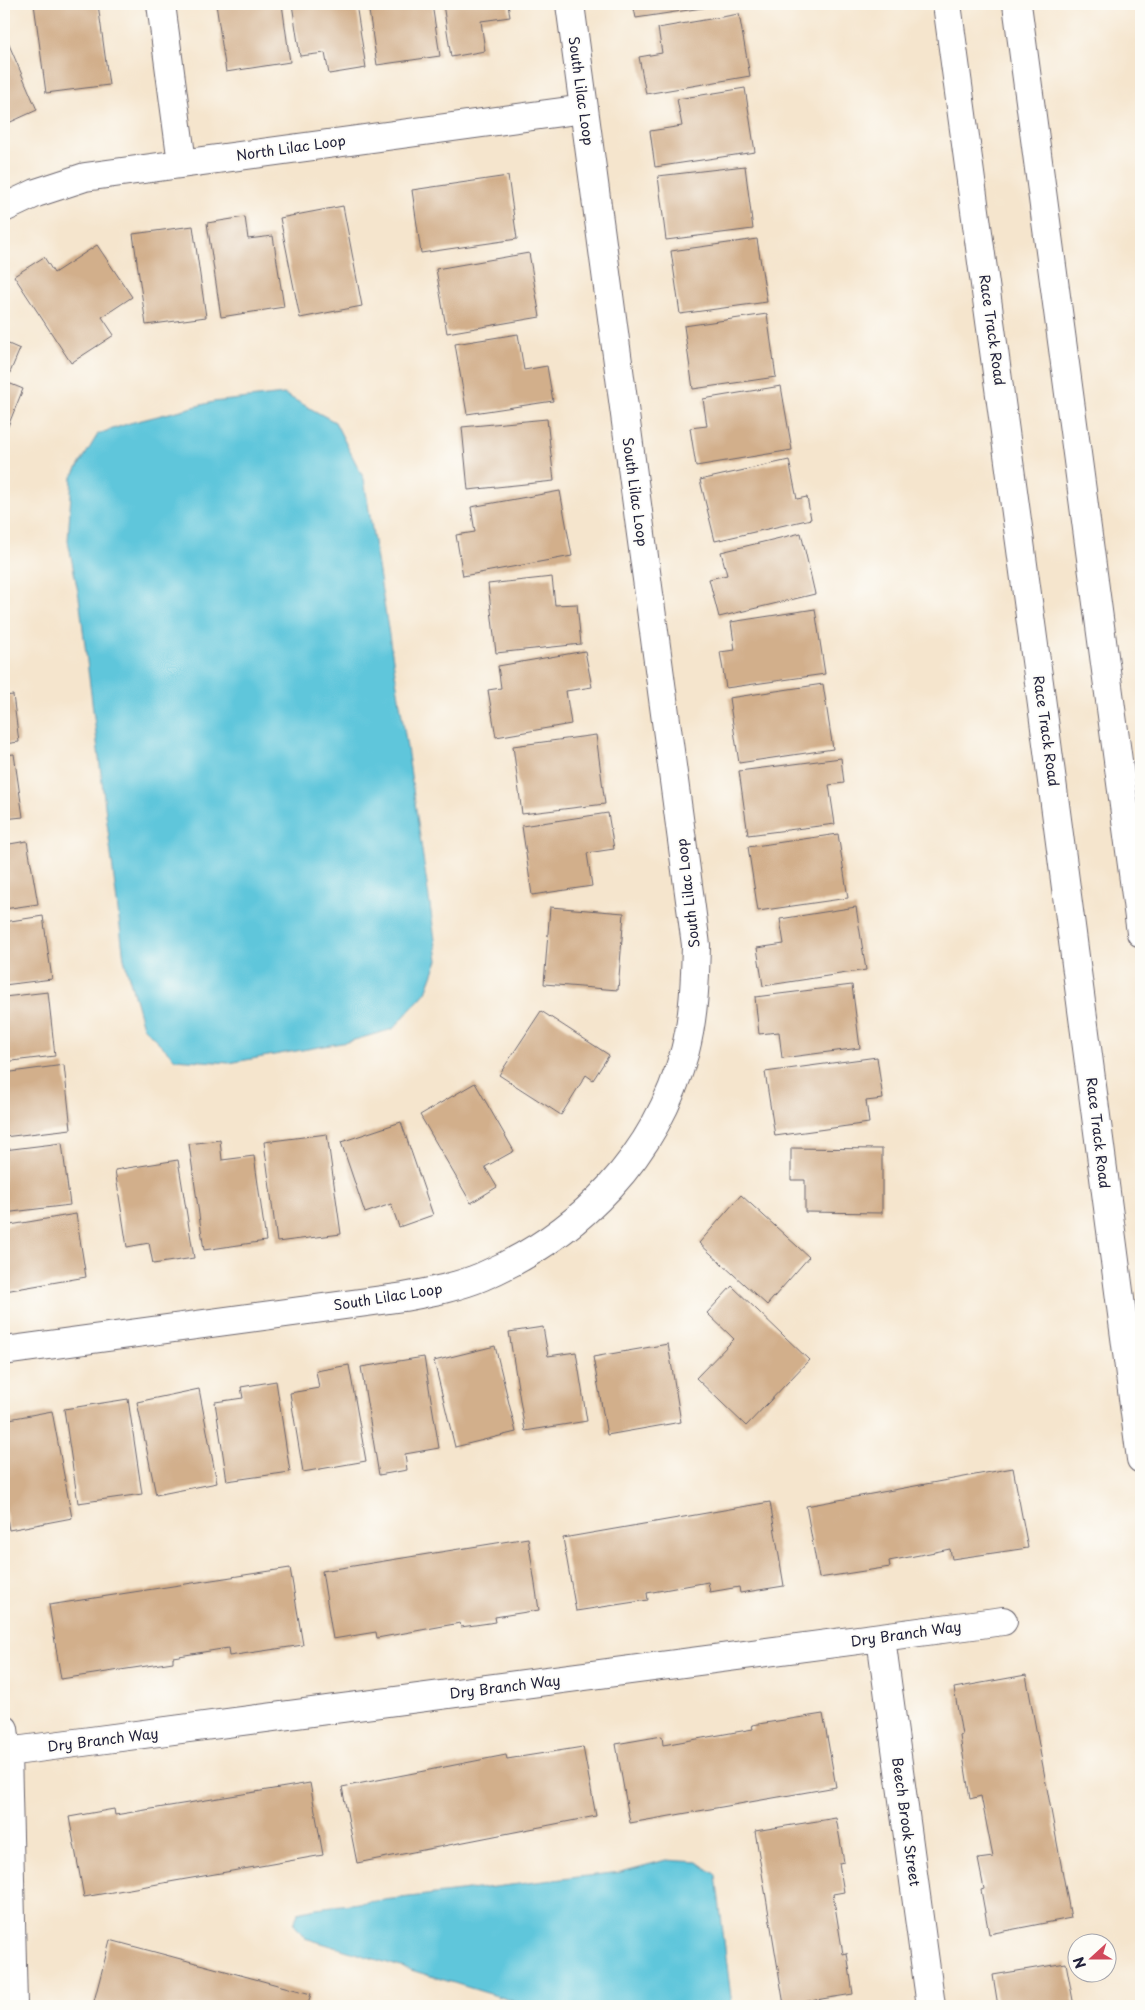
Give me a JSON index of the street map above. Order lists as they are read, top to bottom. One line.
{"streets":{"street":["South Lilac Loop","North Lilac Loop","Race Track Road","Dry Branch Way","Beech Brook Street"]},"crossings":[["South Lilac Loop","North Lilac Loop"],["Dry Branch Way","Beech Brook Street"]],"north":"left"}
